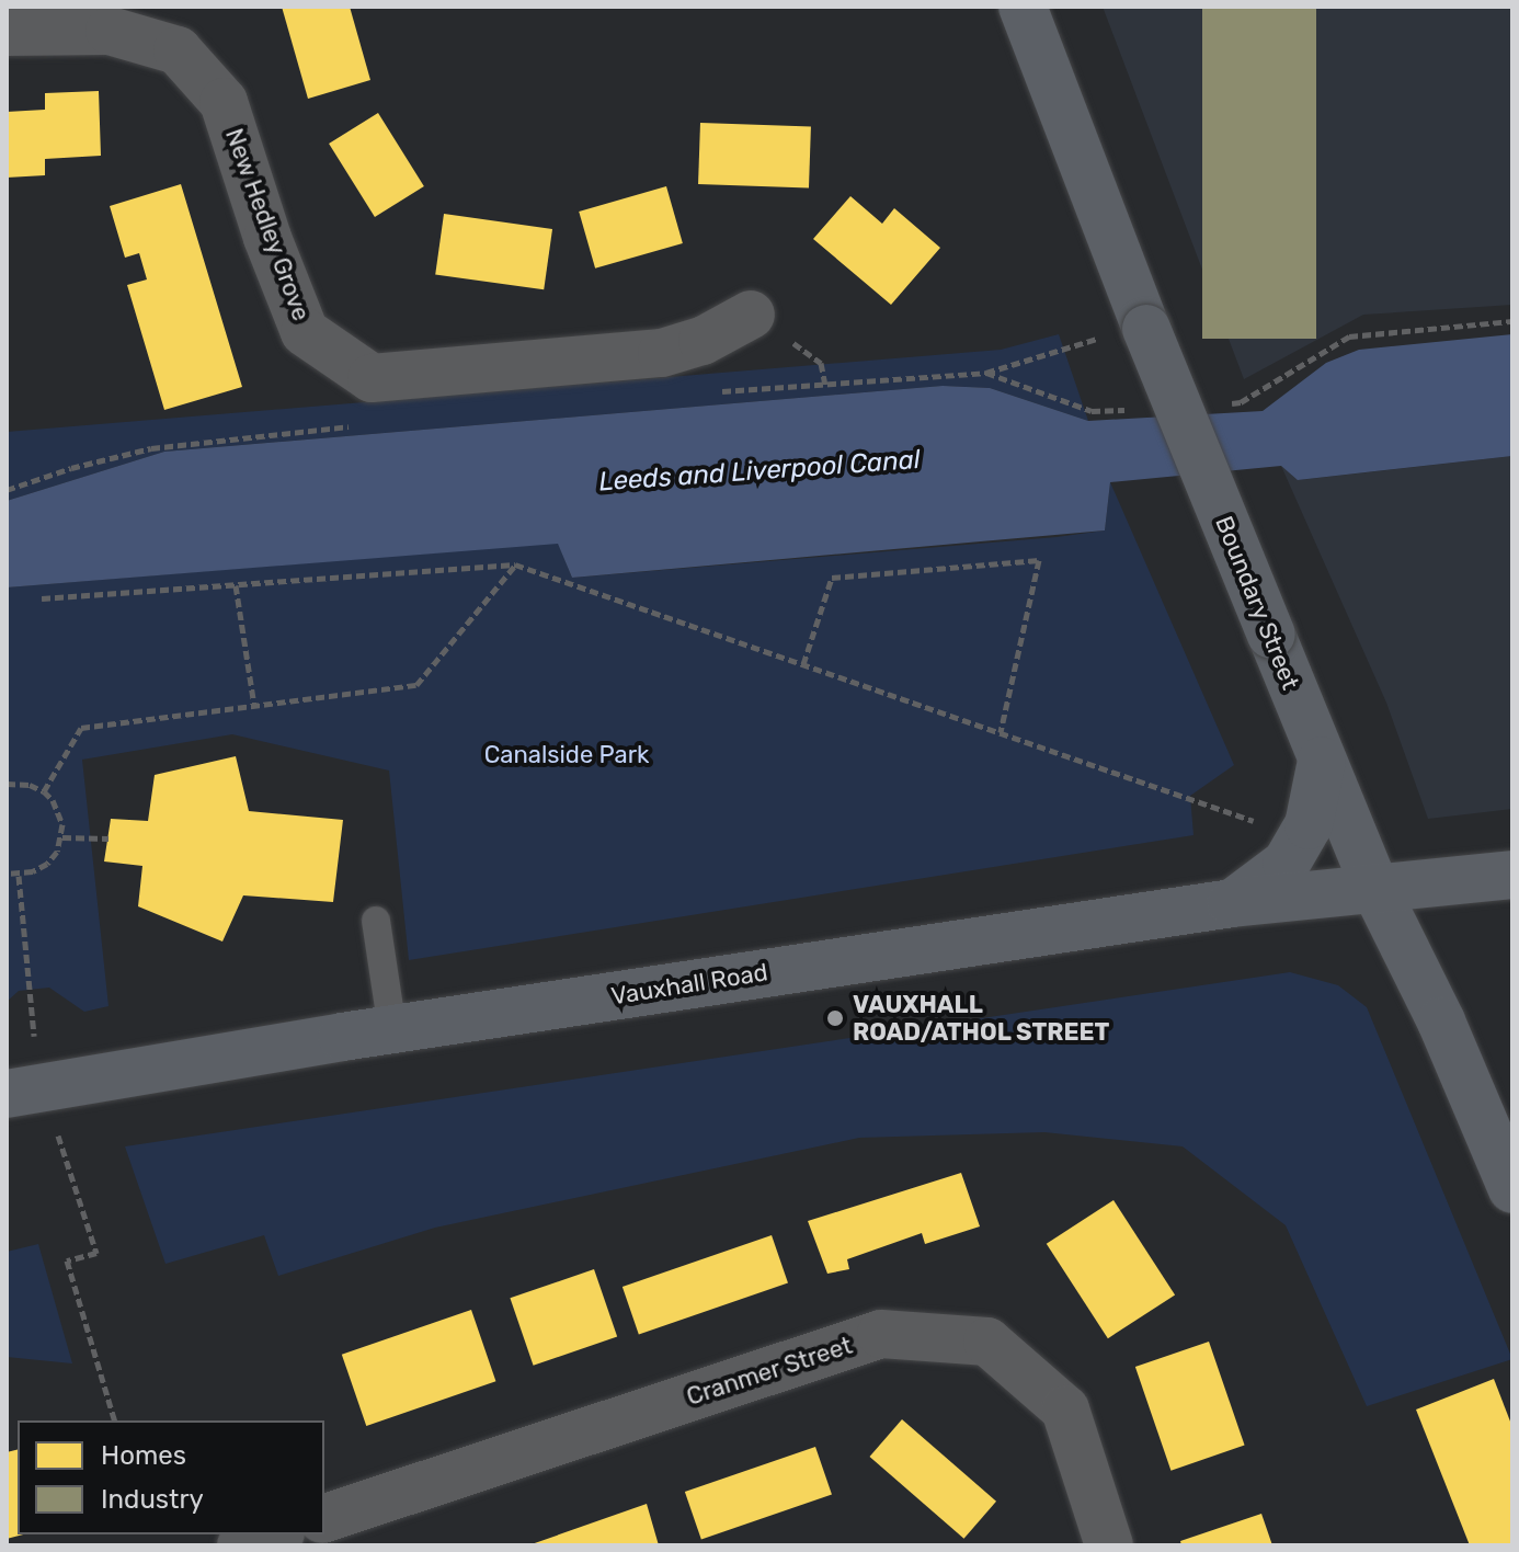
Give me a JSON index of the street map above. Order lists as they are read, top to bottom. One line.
{"streets":{"main road":["Boundary Street","Vauxhall Road"],"street":["New Hedley Grove","Cranmer Street"]},"crossings":[["Boundary Street","Vauxhall Road"]],"water":["Leeds and Liverpool Canal"],"parks":["Canalside Park"],"places":["VAUXHALL ROAD/ATHOL STREET"],"legend":["Homes","Industry"]}
